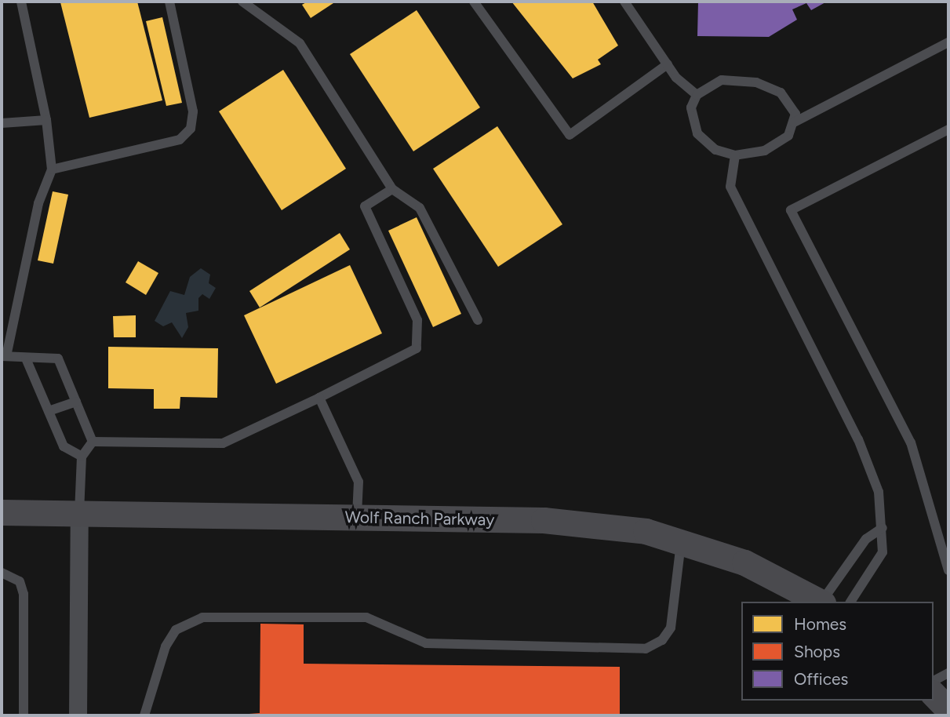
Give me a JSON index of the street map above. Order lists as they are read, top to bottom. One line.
{"streets":{"street":["Wolf Ranch Parkway"]},"legend":["Homes","Shops","Offices"]}
